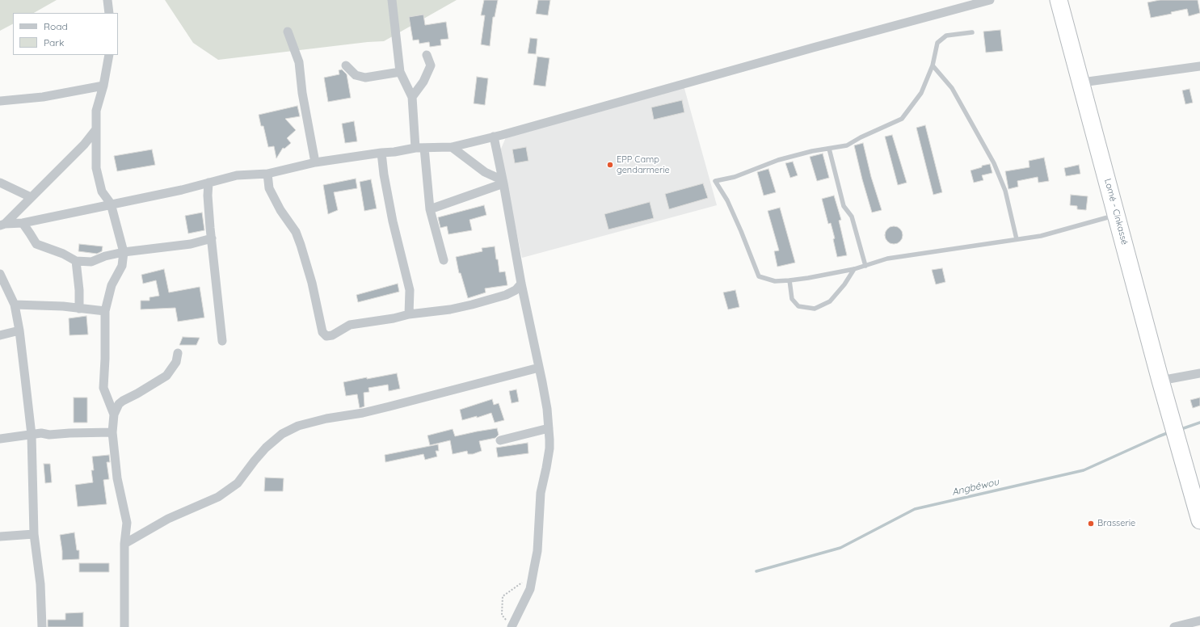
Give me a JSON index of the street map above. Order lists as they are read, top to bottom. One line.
{"streets":{"highway":["Lomé - Cinkassé"]},"water":["Angbéwou"],"places":["EPP Camp gendarmerie","Brasserie"],"legend":["Road","Park"]}
